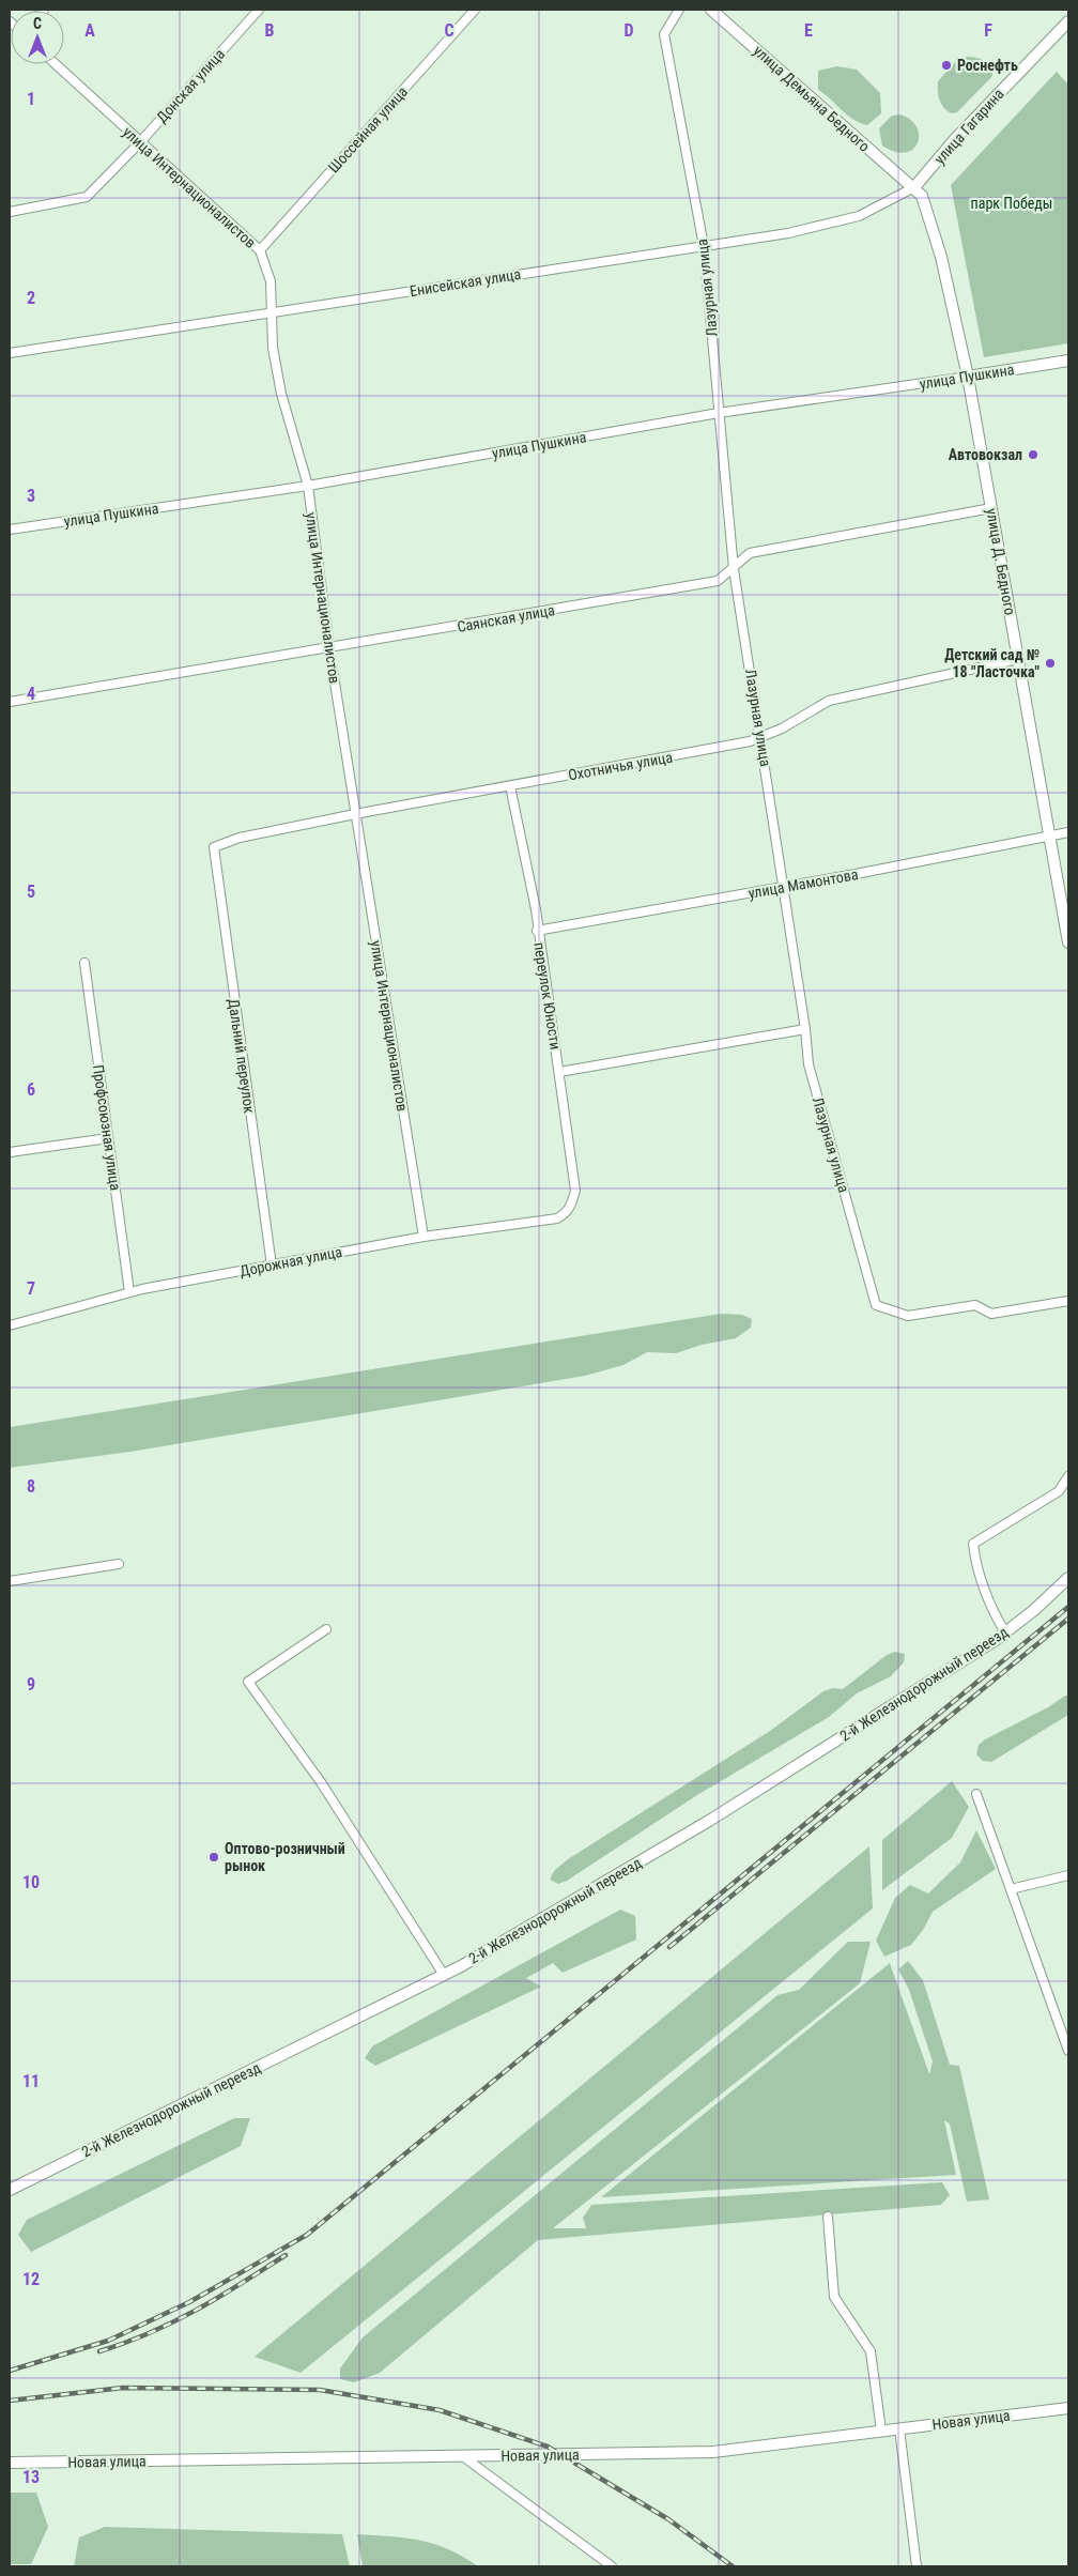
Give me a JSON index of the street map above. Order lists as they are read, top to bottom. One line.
{"streets":{"street":["Донская улица","улица Демьяна Бедного","улица Гагарина","Шоссейная улица","улица Интернационалистов","Енисейская улица","Лазурная улица","улица Пушкина","улица Д. Бедного","Саянская улица","Охотничья улица","улица Мамонтова","переулок Юности","Дальний переулок","Профсоюзная улица","Дорожная улица","2-й Железнодорожный переезд","Новая улица"]},"crossings":[["Донская улица","улица Интернационалистов"],["улица Демьяна Бедного","улица Гагарина"],["улица Демьяна Бедного","Енисейская улица"],["улица Демьяна Бедного","улица Д. Бедного"],["улица Гагарина","Енисейская улица"],["улица Гагарина","улица Д. Бедного"],["Шоссейная улица","улица Интернационалистов"],["улица Интернационалистов","Енисейская улица"],["улица Интернационалистов","улица Пушкина"],["улица Интернационалистов","Саянская улица"],["улица Интернационалистов","Охотничья улица"],["улица Интернационалистов","Дорожная улица"],["Енисейская улица","Лазурная улица"],["Енисейская улица","улица Д. Бедного"],["Лазурная улица","улица Пушкина"],["Лазурная улица","Саянская улица"],["Лазурная улица","Охотничья улица"],["Лазурная улица","улица Мамонтова"],["улица Пушкина","улица Д. Бедного"],["улица Д. Бедного","Саянская улица"],["улица Д. Бедного","Охотничья улица"],["улица Д. Бедного","улица Мамонтова"],["Охотничья улица","переулок Юности"],["Охотничья улица","Дальний переулок"],["улица Мамонтова","переулок Юности"],["переулок Юности","Дорожная улица"],["Дальний переулок","Дорожная улица"],["Профсоюзная улица","Дорожная улица"]],"parks":["парк Победы"],"places":["Роснефть","Автовокзал","Детский сад № 18 \"Ласточка\"","Оптово-розничный рынок"],"north":"top","grid":{"columns":["A","B","C","D","E","F"],"rows":["1","2","3","4","5","6","7","8","9","10","11","12","13"]}}
